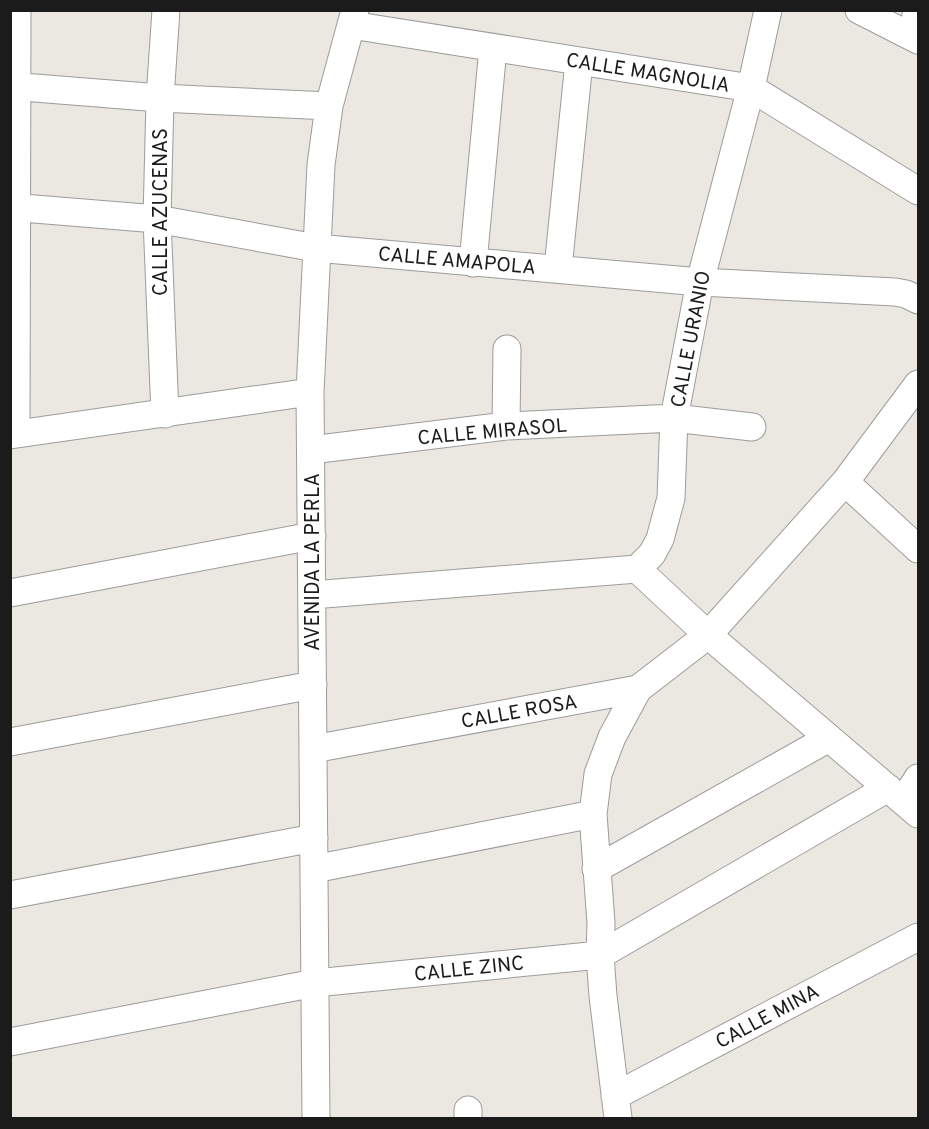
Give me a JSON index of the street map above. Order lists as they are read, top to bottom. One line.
{"streets":{"street":["CALLE MAGNOLIA","CALLE AZUCENAS","CALLE AMAPOLA","CALLE URANIO","CALLE MIRASOL","AVENIDA LA PERLA","CALLE ROSA","CALLE ZINC","CALLE MINA"]},"crossings":[["CALLE MAGNOLIA","CALLE URANIO"],["CALLE MAGNOLIA","AVENIDA LA PERLA"],["CALLE AZUCENAS","CALLE AMAPOLA"],["CALLE AMAPOLA","CALLE URANIO"],["CALLE AMAPOLA","AVENIDA LA PERLA"],["CALLE URANIO","CALLE MIRASOL"],["CALLE MIRASOL","AVENIDA LA PERLA"],["AVENIDA LA PERLA","CALLE ROSA"],["AVENIDA LA PERLA","CALLE ZINC"]]}
